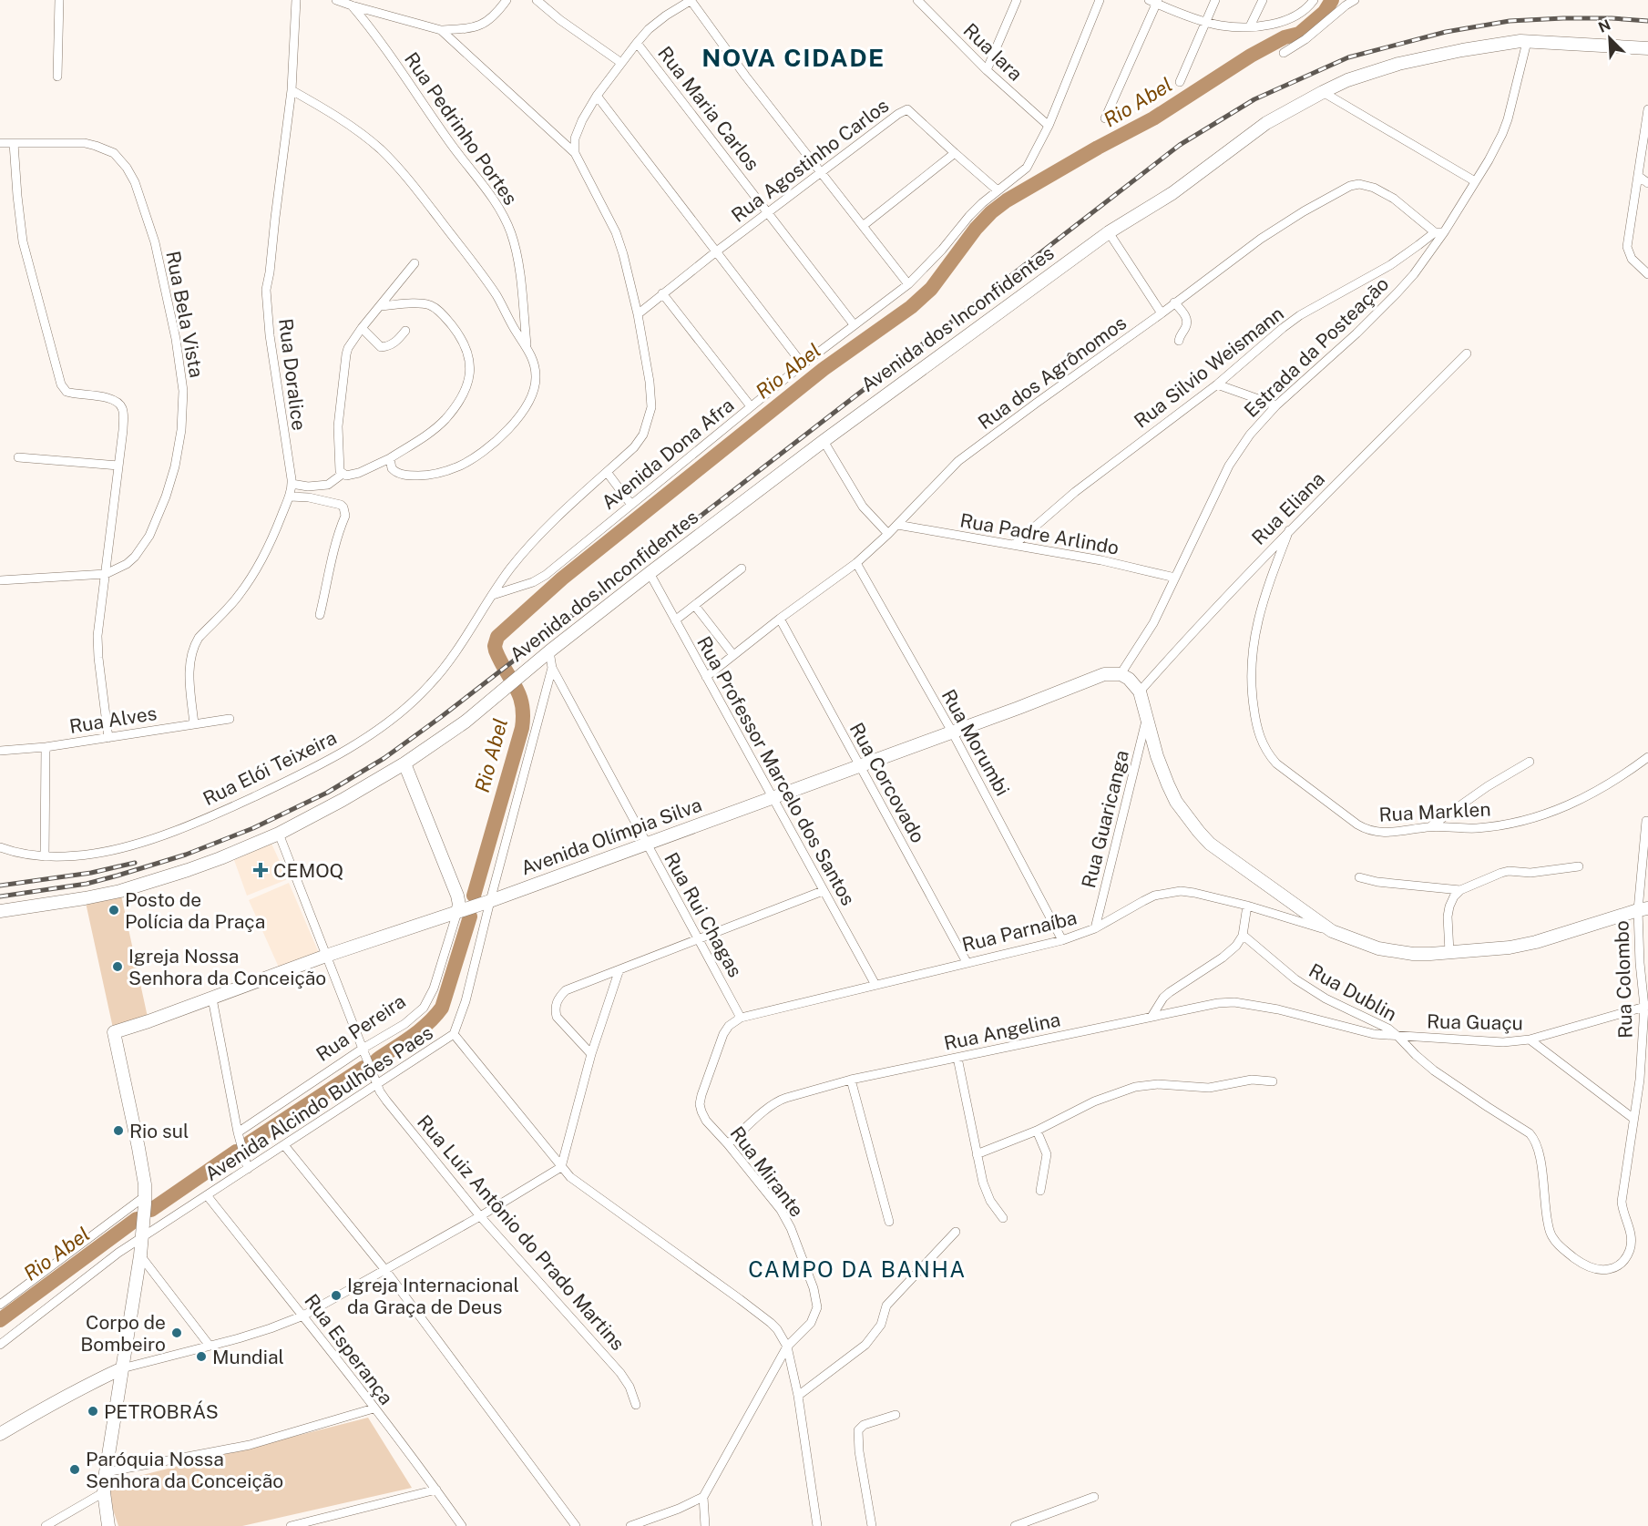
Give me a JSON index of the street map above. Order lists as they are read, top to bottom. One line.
{"streets":{"main road":["Avenida dos Inconfidentes","Avenida Olímpia Silva","Rua Pereira"],"street":["Rua Iara","Rua Maria Carlos","Rua Pedrinho Portes","Rua Agostinho Carlos","Rua Bela Vista","Estrada da Posteação","Rua Silvio Weismann","Rua dos Agrônomos","Rua Doralice","Avenida Dona Afra","Rua Eliana","Rua Padre Arlindo","Rua Alves","Rua Morumbi","Rua Elói Teixeira","Rua Professor Marcelo dos Santos","Rua Corcovado","Rua Marklen","Rua Guaricanga","Rua Rui Chagas","Rua Parnaíba","Rua Colombo","Rua Dublin","Rua Guaçu","Rua Angelina","Avenida Alcindo Bulhões Paes","Rua Mirante","Rua Luiz Antônio do Prado Martins","Rua Esperança"]},"crossings":[["Rua Iara","Avenida Dona Afra"],["Rua Maria Carlos","Rua Agostinho Carlos"],["Rua Maria Carlos","Avenida Dona Afra"],["Rua Agostinho Carlos","Avenida Dona Afra"],["Rua Agostinho Carlos","Rua Elói Teixeira"],["Avenida dos Inconfidentes","Estrada da Posteação"],["Avenida dos Inconfidentes","Rua Professor Marcelo dos Santos"],["Avenida dos Inconfidentes","Rua Rui Chagas"],["Avenida dos Inconfidentes","Rua Pereira"],["Avenida dos Inconfidentes","Rua Luiz Antônio do Prado Martins"],["Estrada da Posteação","Rua Silvio Weismann"],["Estrada da Posteação","Rua dos Agrônomos"],["Estrada da Posteação","Rua Padre Arlindo"],["Estrada da Posteação","Avenida Olímpia Silva"],["Rua Silvio Weismann","Rua dos Agrônomos"],["Rua Silvio Weismann","Rua Padre Arlindo"],["Rua dos Agrônomos","Rua Padre Arlindo"],["Rua dos Agrônomos","Rua Morumbi"],["Rua dos Agrônomos","Rua Professor Marcelo dos Santos"],["Rua dos Agrônomos","Rua Corcovado"],["Rua Doralice","Rua Alves"],["Avenida Dona Afra","Rua Elói Teixeira"],["Rua Eliana","Rua Marklen"],["Rua Morumbi","Avenida Olímpia Silva"],["Rua Morumbi","Rua Parnaíba"],["Rua Professor Marcelo dos Santos","Avenida Olímpia Silva"],["Rua Professor Marcelo dos Santos","Rua Parnaíba"],["Rua Corcovado","Avenida Olímpia Silva"],["Rua Corcovado","Rua Parnaíba"],["Rua Guaricanga","Rua Parnaíba"],["Avenida Olímpia Silva","Rua Rui Chagas"],["Avenida Olímpia Silva","Rua Pereira"],["Avenida Olímpia Silva","Avenida Alcindo Bulhões Paes"],["Avenida Olímpia Silva","Rua Luiz Antônio do Prado Martins"],["Rua Rui Chagas","Rua Parnaíba"],["Rua Rui Chagas","Avenida Alcindo Bulhões Paes"],["Rua Rui Chagas","Rua Mirante"],["Rua Parnaíba","Rua Mirante"],["Rua Colombo","Rua Dublin"],["Rua Colombo","Rua Guaçu"],["Rua Dublin","Rua Guaçu"],["Rua Guaçu","Rua Angelina"],["Rua Pereira","Rua Luiz Antônio do Prado Martins"],["Rua Angelina","Rua Mirante"],["Avenida Alcindo Bulhões Paes","Rua Luiz Antônio do Prado Martins"],["Avenida Alcindo Bulhões Paes","Rua Esperança"]],"districts":["NOVA CIDADE","CAMPO DA BANHA"],"water":["Rio Abel"],"places":{"health":["CEMOQ"],"other":["Posto de Polícia da Praça","Igreja Nossa Senhora da Conceição","Rio sul","Igreja Internacional da Graça de Deus","Corpo de Bombeiro","Mundial","PETROBRÁS","Paróquia Nossa Senhora da Conceição"]},"north":"top left"}
